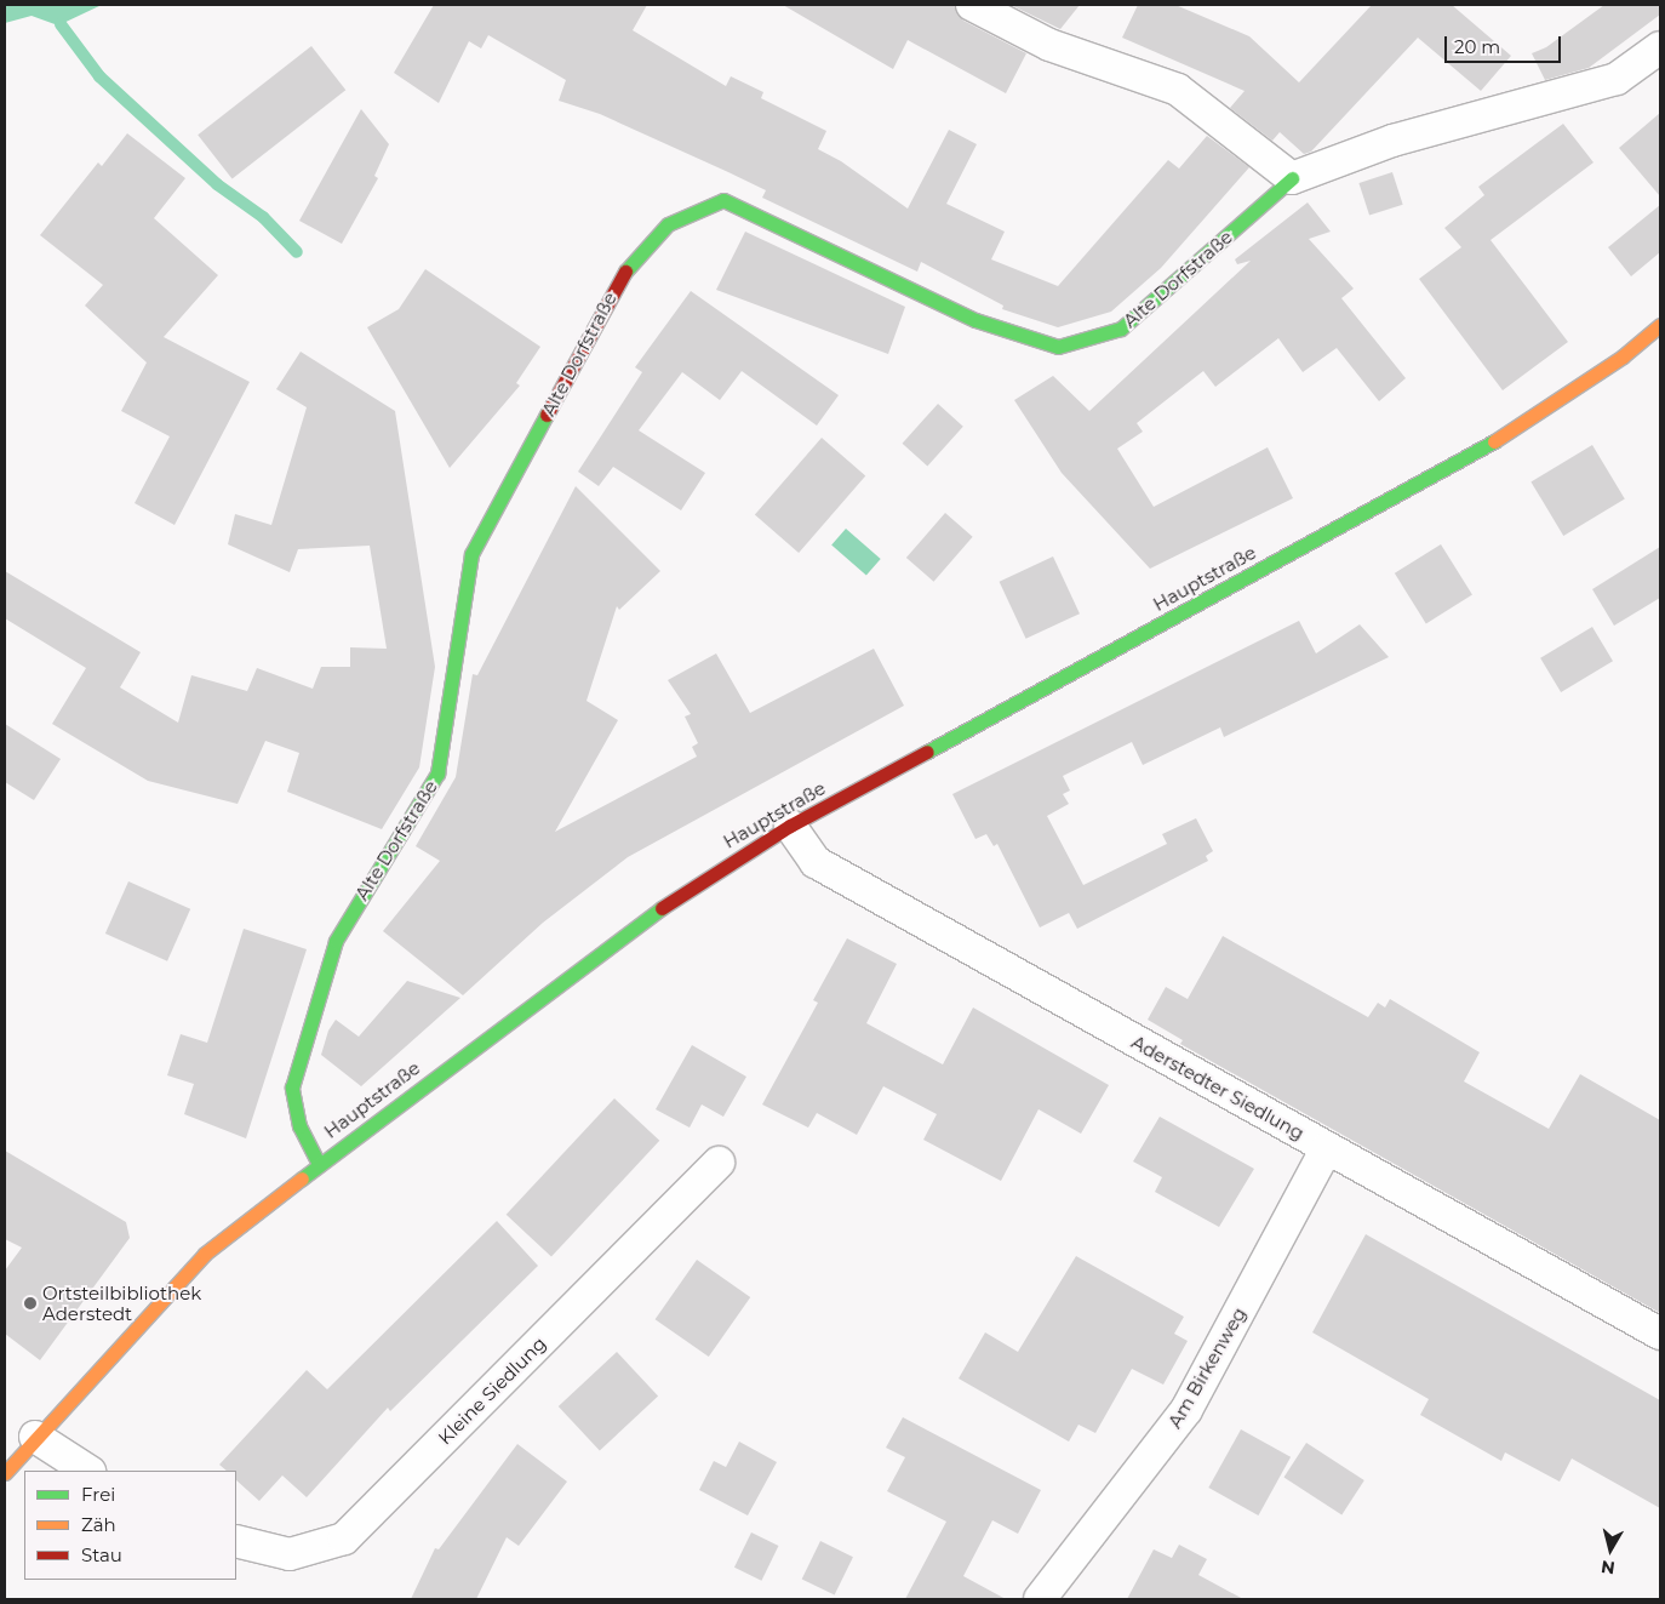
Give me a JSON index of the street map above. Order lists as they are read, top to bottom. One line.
{"streets":{"main road":["Alte Dorfstraße","Hauptstraße"],"street":["Aderstedter Siedlung","Am Birkenweg","Kleine Siedlung"]},"crossings":[["Alte Dorfstraße","Hauptstraße"],["Hauptstraße","Aderstedter Siedlung"],["Aderstedter Siedlung","Am Birkenweg"]],"places":["Ortsteilbibliothek Aderstedt"],"legend":["Frei","Zäh","Stau"],"scale_bar":"20 m","north":"bottom"}
